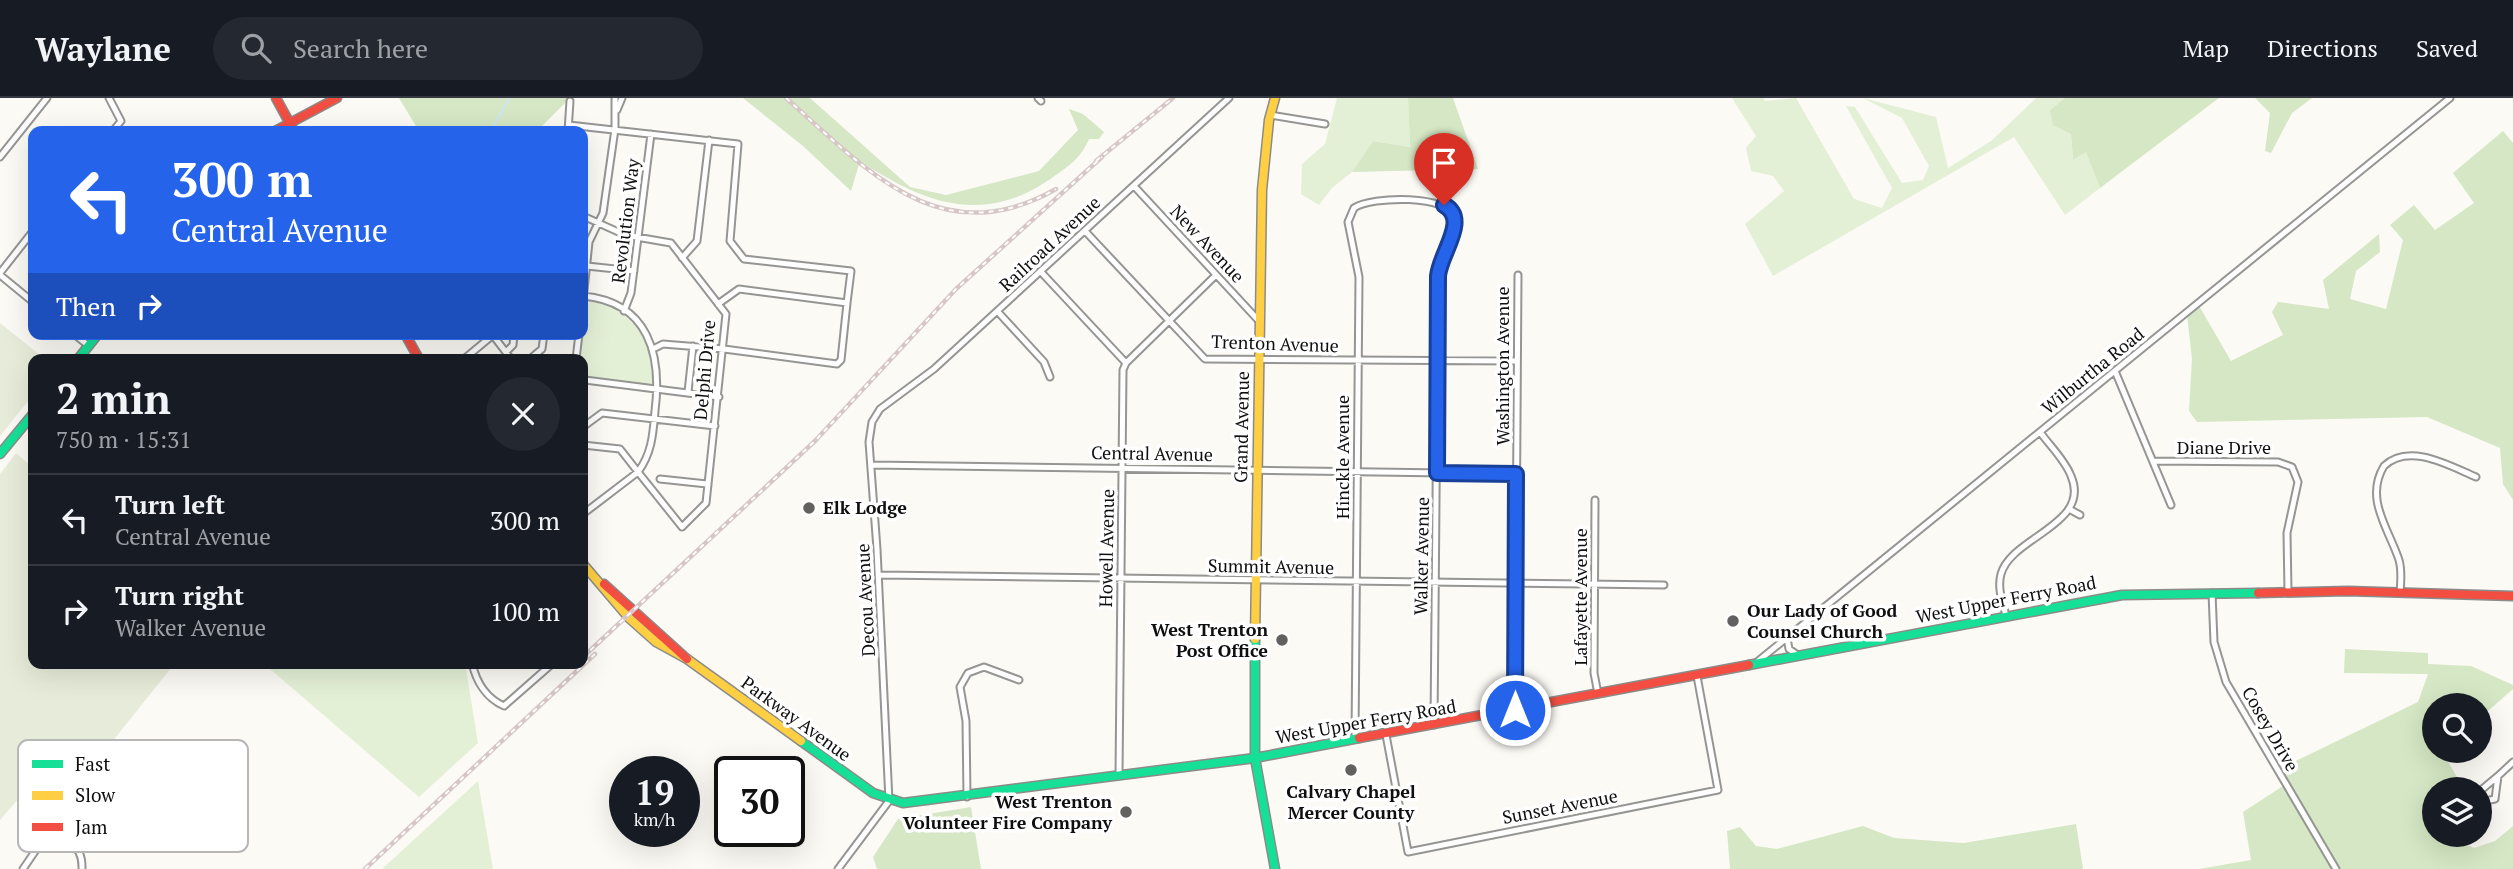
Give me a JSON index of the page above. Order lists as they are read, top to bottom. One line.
{"streets":{"main road":["Grand Avenue","West Upper Ferry Road","Parkway Avenue"],"street":["Revolution Way","Railroad Avenue","New Avenue","Trenton Avenue","Washington Avenue","Delphi Drive","Wilburtha Road","Diane Drive","Central Avenue","Hinckle Avenue","Howell Avenue","Walker Avenue","Summit Avenue","Lafayette Avenue","Decou Avenue","Cosey Drive","Sunset Avenue"]},"crossings":[["Revolution Way","Delphi Drive"],["Railroad Avenue","New Avenue"],["Railroad Avenue","Trenton Avenue"],["Railroad Avenue","Decou Avenue"],["New Avenue","Grand Avenue"],["Trenton Avenue","Washington Avenue"],["Trenton Avenue","Grand Avenue"],["Trenton Avenue","Hinckle Avenue"],["Trenton Avenue","Walker Avenue"],["Washington Avenue","Central Avenue"],["Washington Avenue","Summit Avenue"],["Washington Avenue","West Upper Ferry Road"],["Wilburtha Road","Diane Drive"],["Wilburtha Road","West Upper Ferry Road"],["Grand Avenue","Central Avenue"],["Grand Avenue","Summit Avenue"],["Grand Avenue","West Upper Ferry Road"],["Diane Drive","West Upper Ferry Road"],["Central Avenue","Hinckle Avenue"],["Central Avenue","Howell Avenue"],["Central Avenue","Walker Avenue"],["Central Avenue","Decou Avenue"],["Hinckle Avenue","Walker Avenue"],["Hinckle Avenue","Summit Avenue"],["Hinckle Avenue","West Upper Ferry Road"],["Howell Avenue","Summit Avenue"],["Howell Avenue","West Upper Ferry Road"],["Walker Avenue","Summit Avenue"],["Walker Avenue","West Upper Ferry Road"],["Summit Avenue","Lafayette Avenue"],["Summit Avenue","Decou Avenue"],["Lafayette Avenue","West Upper Ferry Road"],["Decou Avenue","West Upper Ferry Road"],["Decou Avenue","Parkway Avenue"],["West Upper Ferry Road","Parkway Avenue"],["West Upper Ferry Road","Cosey Drive"],["West Upper Ferry Road","Sunset Avenue"]],"places":["Elk Lodge","Our Lady of Good Counsel Church","West Trenton Post Office","Calvary Chapel Mercer County","West Trenton Volunteer Fire Company"],"legend":["Fast","Slow","Jam"],"page":{"header":"Waylane","search":"Search here","nav":["Map","Directions","Saved"],"turn":["300 m","Central Avenue"],"then":"Then","heading":["2 min","750 m · 15:31"],"list":[{"name":"Turn left","note":"Central Avenue","value":"300 m"},{"name":"Turn right","note":"Walker Avenue","value":"100 m"}],"speed":"19 km/h","limit":"30"}}
